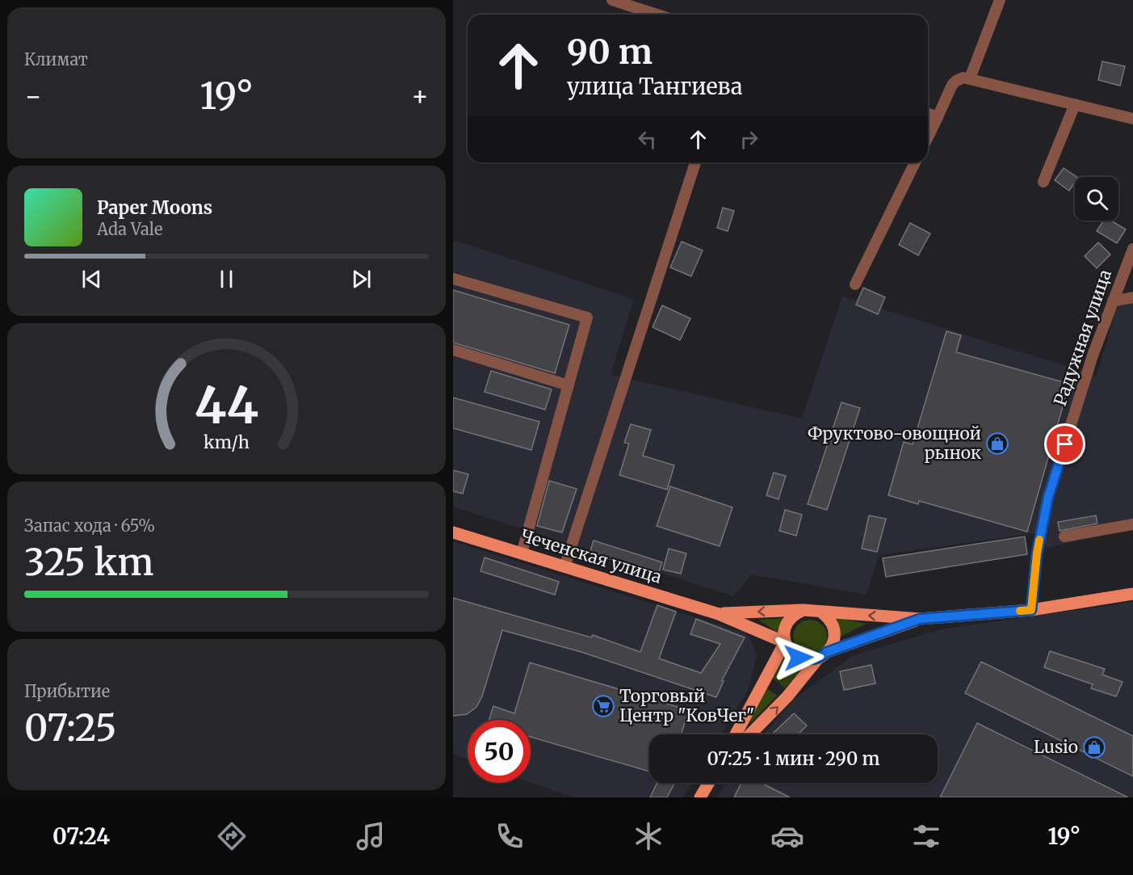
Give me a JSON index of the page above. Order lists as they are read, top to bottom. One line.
{"streets":{"main road":["Чеченская улица"],"street":["Радужная улица"]},"places":{"shop":["Фруктово-овощной рынок","Lusio"],"supermarket":["Торговый Центр \"КовЧег\""]},"page":{"tile":["Климат",["Запас хода · 65%","325 km"],["Прибытие","07:25"]],"turn":["90 m","улица Тангиева"],"heat":["−","19°","+"],"song":["Paper Moons","Ada Vale"],"limit":"50","trip":"07:25 · 1 мин · 290 m","tabs":["07:24","19°"],"gauge":["44","km/h"]}}
